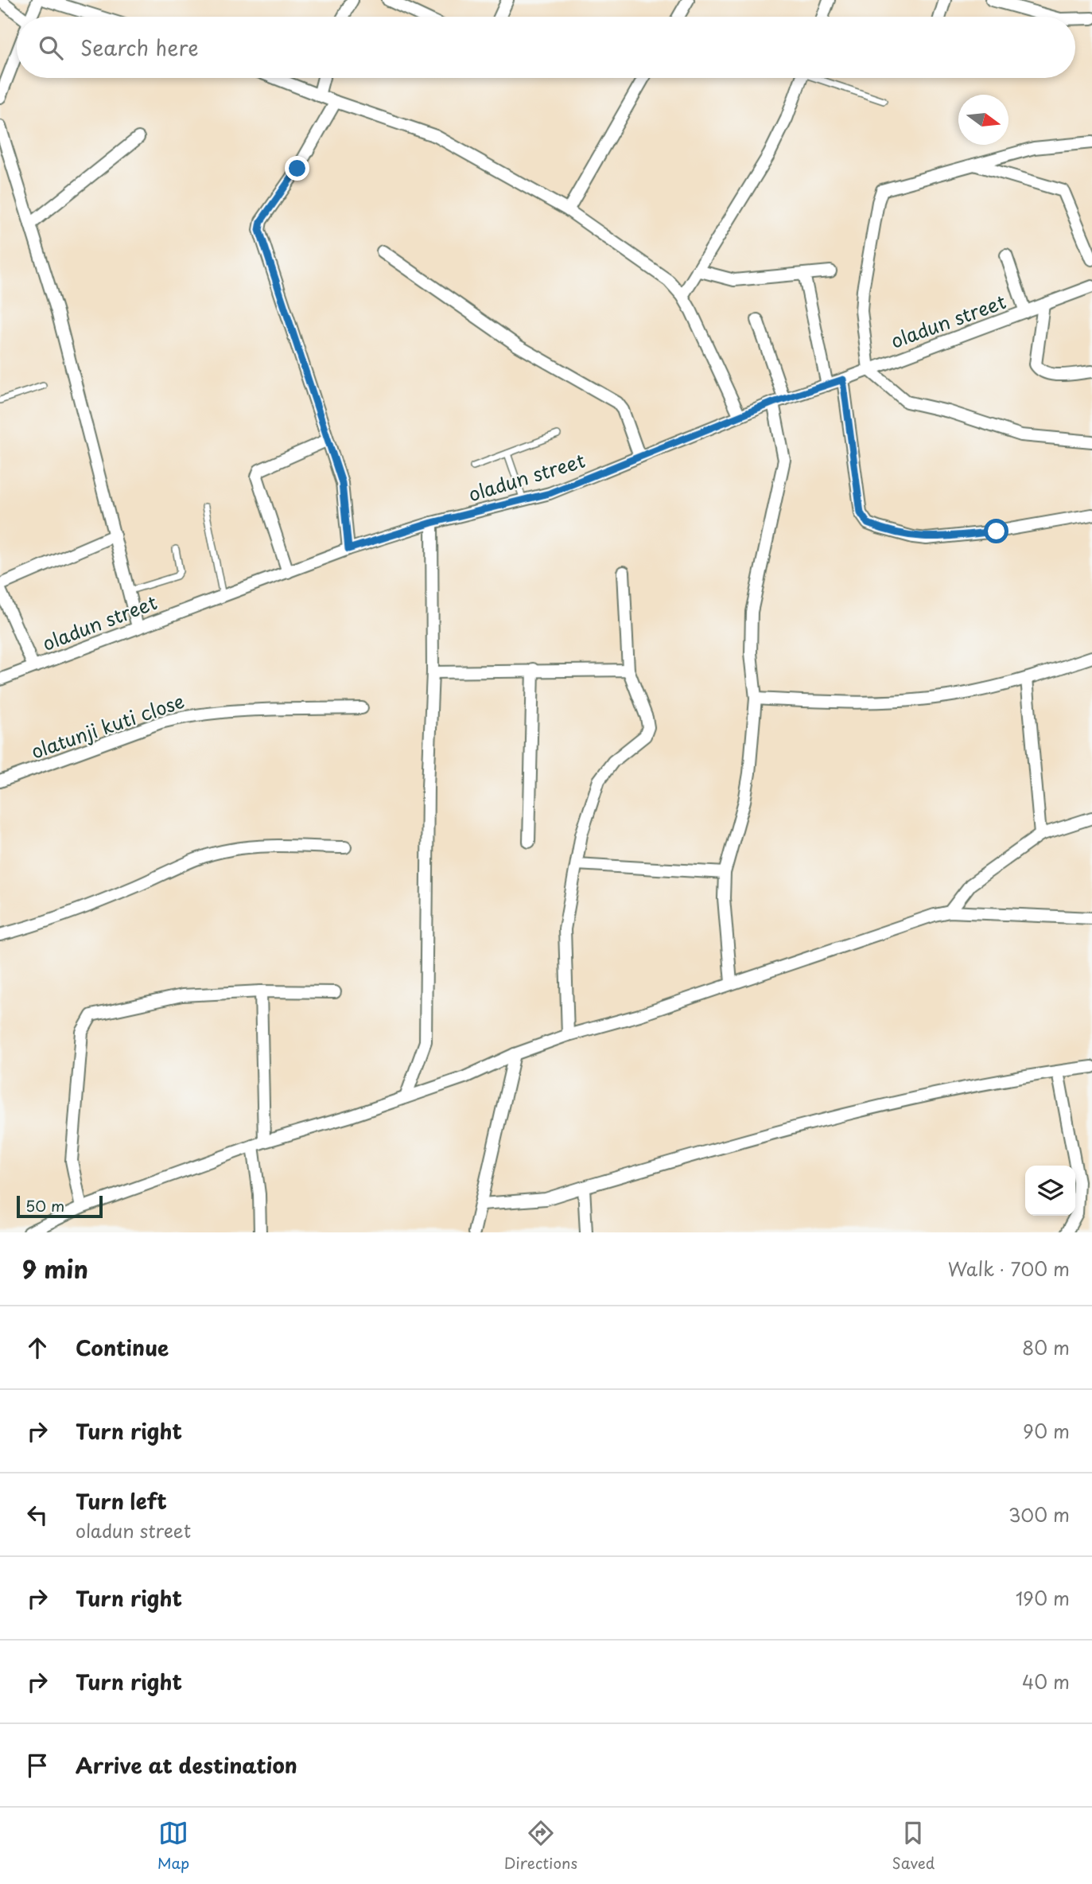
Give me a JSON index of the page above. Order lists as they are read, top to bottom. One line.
{"streets":{"street":["oladun street","olatunji kuti close"]},"scale_bar":"50 m","north":"right","page":{"search":"Search here","scale":"50 m","heading":["9 min","Walk · 700 m"],"list":[["Continue","80 m"],["Turn right","90 m"],["Turn left","oladun street","300 m"],["Turn right","190 m"],["Turn right","40 m"],"Arrive at destination"],"nav":["Map","Directions","Saved"]}}
